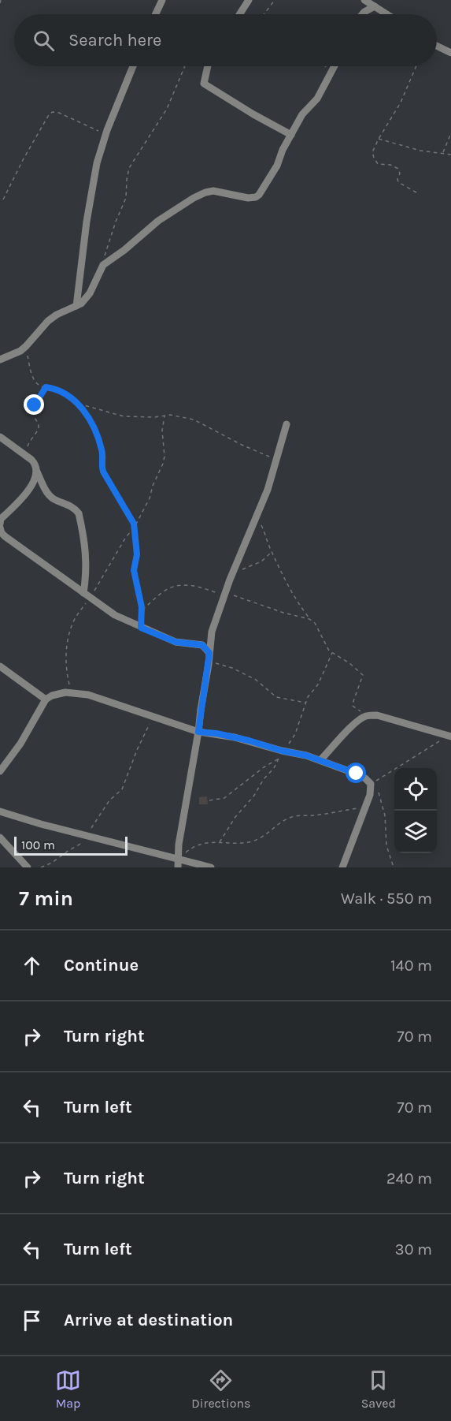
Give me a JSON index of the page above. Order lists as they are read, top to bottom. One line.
{"scale_bar":"100 m","page":{"search":"Search here","scale":"100 m","heading":["7 min","Walk · 550 m"],"list":[["Continue","140 m"],["Turn right","70 m"],["Turn left","70 m"],["Turn right","240 m"],["Turn left","30 m"],"Arrive at destination"],"nav":["Map","Directions","Saved"]}}
